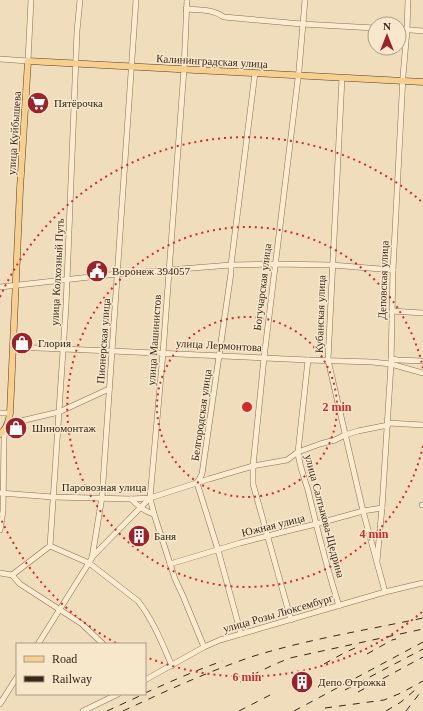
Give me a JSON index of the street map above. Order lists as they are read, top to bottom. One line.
{"streets":{"main road":["Калининградская улица","улица Куйбышева"],"street":["улица Колхозный Путь","Деповская улица","Богучарская улица","Кубанская улица","улица Машинистов","Пионерская улица","улица Лермонтова","Белгородская улица","Паровозная улица","улица Салтыкова-Щедрина","Южная улица","улица Розы Люксембург"]},"crossings":[["Калининградская улица","улица Куйбышева"],["Калининградская улица","улица Колхозный Путь"],["Калининградская улица","Деповская улица"],["Калининградская улица","Богучарская улица"],["Калининградская улица","Кубанская улица"],["Калининградская улица","улица Машинистов"],["Калининградская улица","Пионерская улица"],["Калининградская улица","Белгородская улица"],["улица Куйбышева","улица Лермонтова"],["улица Куйбышева","Паровозная улица"],["улица Колхозный Путь","улица Лермонтова"],["улица Колхозный Путь","Паровозная улица"],["Деповская улица","Кубанская улица"],["Деповская улица","улица Лермонтова"],["Деповская улица","Паровозная улица"],["Деповская улица","Южная улица"],["Богучарская улица","улица Лермонтова"],["Богучарская улица","Паровозная улица"],["Богучарская улица","Южная улица"],["Богучарская улица","улица Розы Люксембург"],["Кубанская улица","улица Лермонтова"],["Кубанская улица","Паровозная улица"],["Кубанская улица","Южная улица"],["Кубанская улица","улица Розы Люксембург"],["улица Машинистов","улица Лермонтова"],["улица Машинистов","Паровозная улица"],["улица Машинистов","Южная улица"],["улица Машинистов","улица Розы Люксембург"],["Пионерская улица","улица Лермонтова"],["Пионерская улица","Паровозная улица"],["улица Лермонтова","Белгородская улица"],["улица Лермонтова","улица Салтыкова-Щедрина"],["Белгородская улица","Паровозная улица"],["Паровозная улица","улица Салтыкова-Щедрина"],["улица Салтыкова-Щедрина","Южная улица"],["улица Салтыкова-Щедрина","улица Розы Люксембург"]],"places":{"supermarket":["Пятёрочка"],"public building":["Воронеж 394057"],"shop":["Глория","Шиномонтаж"],"building":["Баня","Депо Отрожка"]},"legend":["Road","Railway"],"north":"top","rings":["2 min","4 min","6 min"]}
